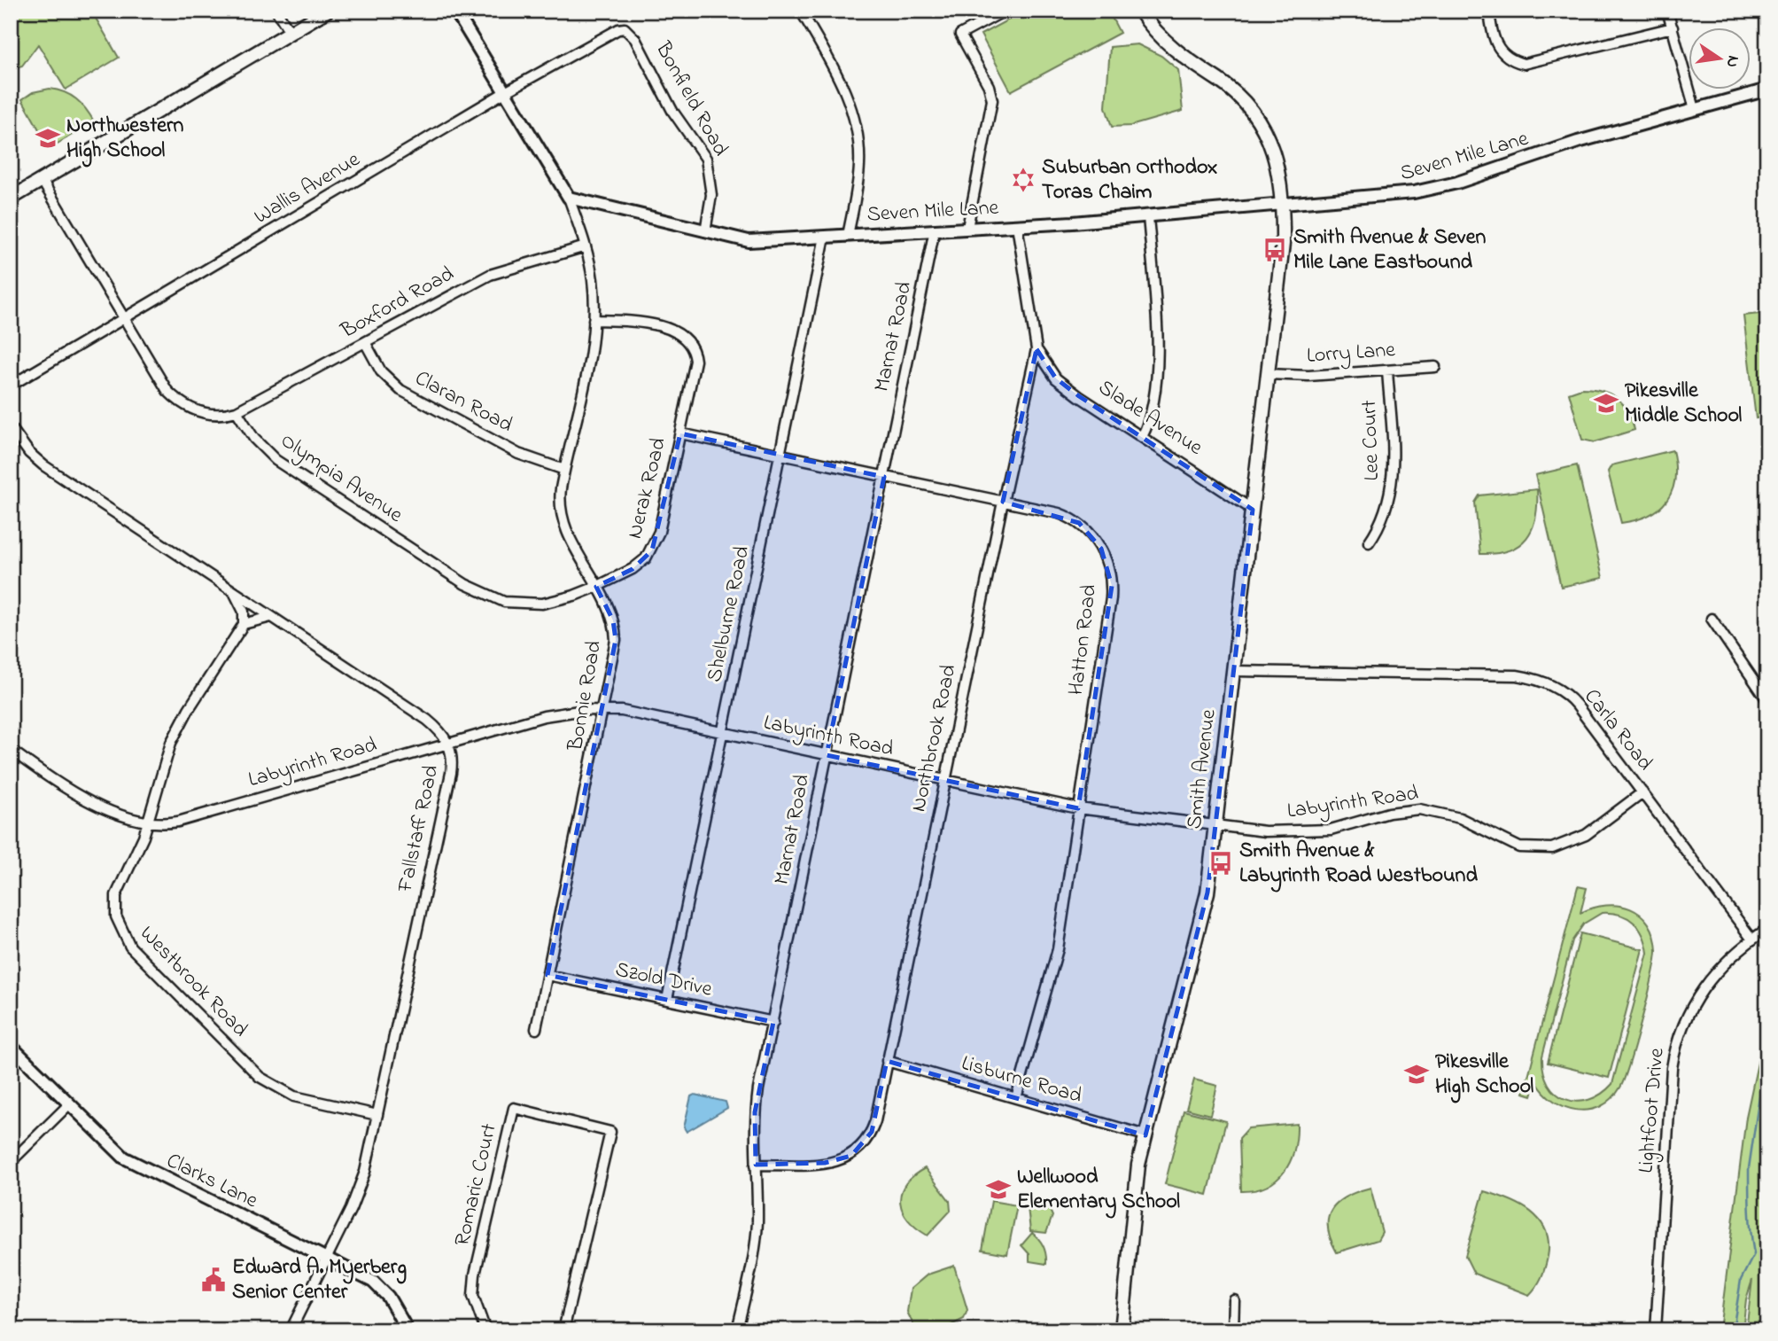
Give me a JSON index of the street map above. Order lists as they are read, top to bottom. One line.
{"streets":{"main road":["Smith Avenue"],"street":["Bonfield Road","Seven Mile Lane","Wallis Avenue","Boxford Road","Marnat Road","Lorry Lane","Claran Road","Slade Avenue","Lee Court","Olympia Avenue","Nerak Road","Shelburne Road","Hatton Road","Bonnie Road","Carla Road","Labyrinth Road","Northbrook Road","Fallstaff Road","Szold Drive","Westbrook Road","Lisburne Road","Lightfoot Drive","Clarks Lane","Romaric Court"]},"crossings":[["Bonfield Road","Seven Mile Lane"],["Bonfield Road","Wallis Avenue"],["Seven Mile Lane","Marnat Road"],["Seven Mile Lane","Shelburne Road"],["Seven Mile Lane","Bonnie Road"],["Seven Mile Lane","Northbrook Road"],["Seven Mile Lane","Smith Avenue"],["Boxford Road","Claran Road"],["Boxford Road","Olympia Avenue"],["Boxford Road","Bonnie Road"],["Marnat Road","Hatton Road"],["Marnat Road","Labyrinth Road"],["Marnat Road","Northbrook Road"],["Marnat Road","Szold Drive"],["Lorry Lane","Lee Court"],["Lorry Lane","Smith Avenue"],["Claran Road","Bonnie Road"],["Slade Avenue","Northbrook Road"],["Slade Avenue","Smith Avenue"],["Olympia Avenue","Nerak Road"],["Olympia Avenue","Bonnie Road"],["Nerak Road","Hatton Road"],["Nerak Road","Bonnie Road"],["Shelburne Road","Hatton Road"],["Shelburne Road","Labyrinth Road"],["Shelburne Road","Szold Drive"],["Hatton Road","Labyrinth Road"],["Hatton Road","Northbrook Road"],["Hatton Road","Lisburne Road"],["Bonnie Road","Labyrinth Road"],["Bonnie Road","Szold Drive"],["Carla Road","Labyrinth Road"],["Carla Road","Smith Avenue"],["Carla Road","Lightfoot Drive"],["Labyrinth Road","Northbrook Road"],["Labyrinth Road","Smith Avenue"],["Labyrinth Road","Fallstaff Road"],["Labyrinth Road","Westbrook Road"],["Northbrook Road","Lisburne Road"],["Smith Avenue","Lisburne Road"],["Fallstaff Road","Westbrook Road"],["Fallstaff Road","Clarks Lane"]],"places":{"school or university":["Northwestern High School","Pikesville Middle School","Pikesville High School","Wellwood Elementary School"],"synagogue":["Suburban Orthodox Toras Chaim"],"bus stop":["Smith Avenue & Seven Mile Lane Eastbound","Smith Avenue & Labyrinth Road Westbound"],"public building":["Edward A. Myerberg Senior Center"]},"north":"right"}
